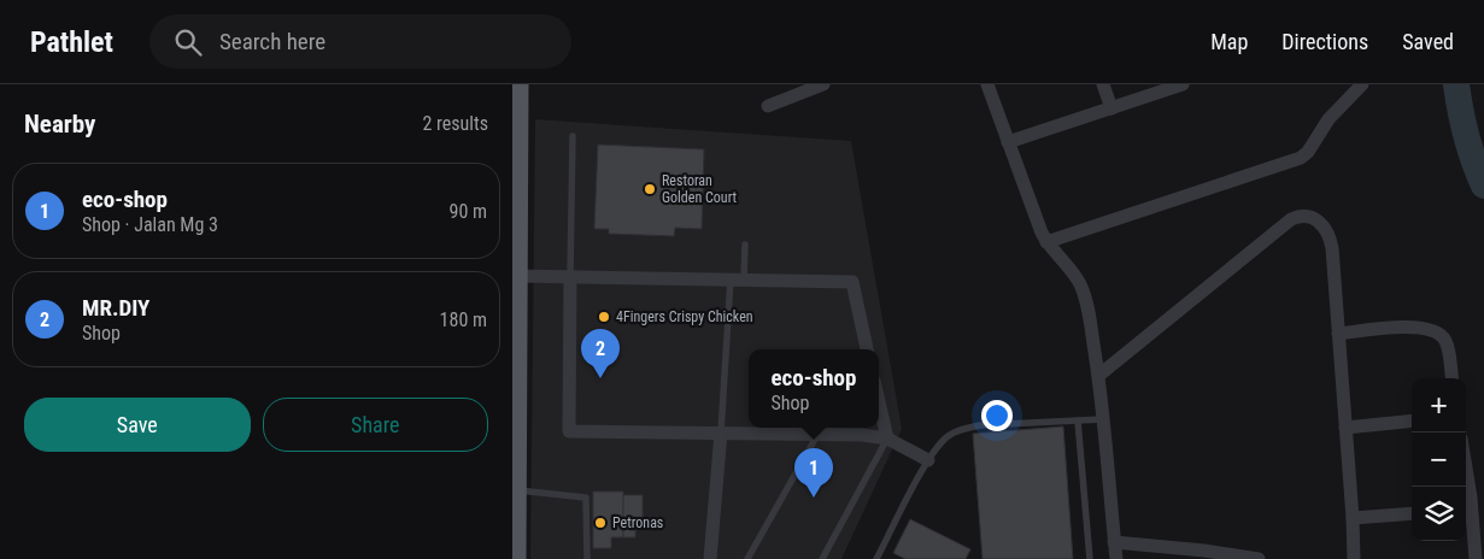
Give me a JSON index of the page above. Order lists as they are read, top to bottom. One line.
{"places":["Restoran Golden Court","4Fingers Crispy Chicken","Petronas"],"page":{"header":"Pathlet","search":"Search here","nav":["Map","Directions","Saved"],"heading":["Nearby","2 results"],"list":[{"mark":"1","name":"eco-shop","note":"Shop · Jalan Mg 3","value":"90 m"},{"mark":"2","name":"MR.DIY","note":"Shop","value":"180 m"}],"pins":["2","1"],"popup":["eco-shop","Shop"],"map_buttons":["+","−"],"buttons":["Save","Share"]}}
